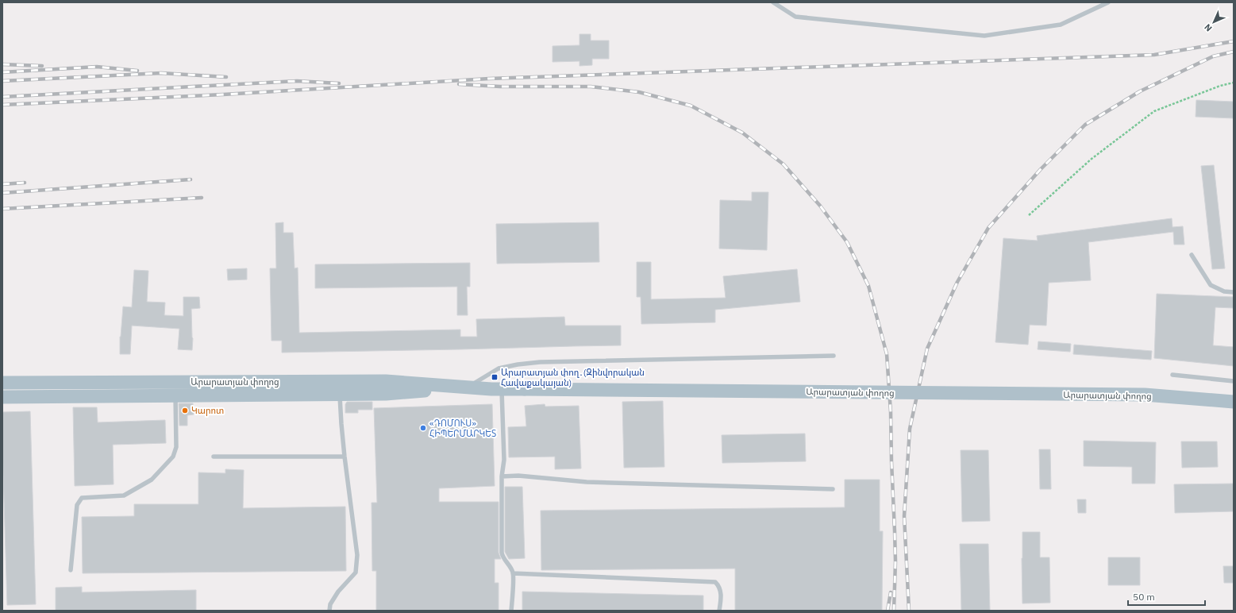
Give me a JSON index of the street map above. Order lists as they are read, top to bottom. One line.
{"streets":{"main road":["Արարատյան փողոց"]},"places":{"transit":["Արարատյան փող․(Զինվորական Հավաքակայան)"],"other":["Կարոտ","«ԴՈՄՈՒՍ» ՀԻՊԵՐՄԱՐԿԵՏ"]},"scale_bar":"50 m","north":"bottom left"}
